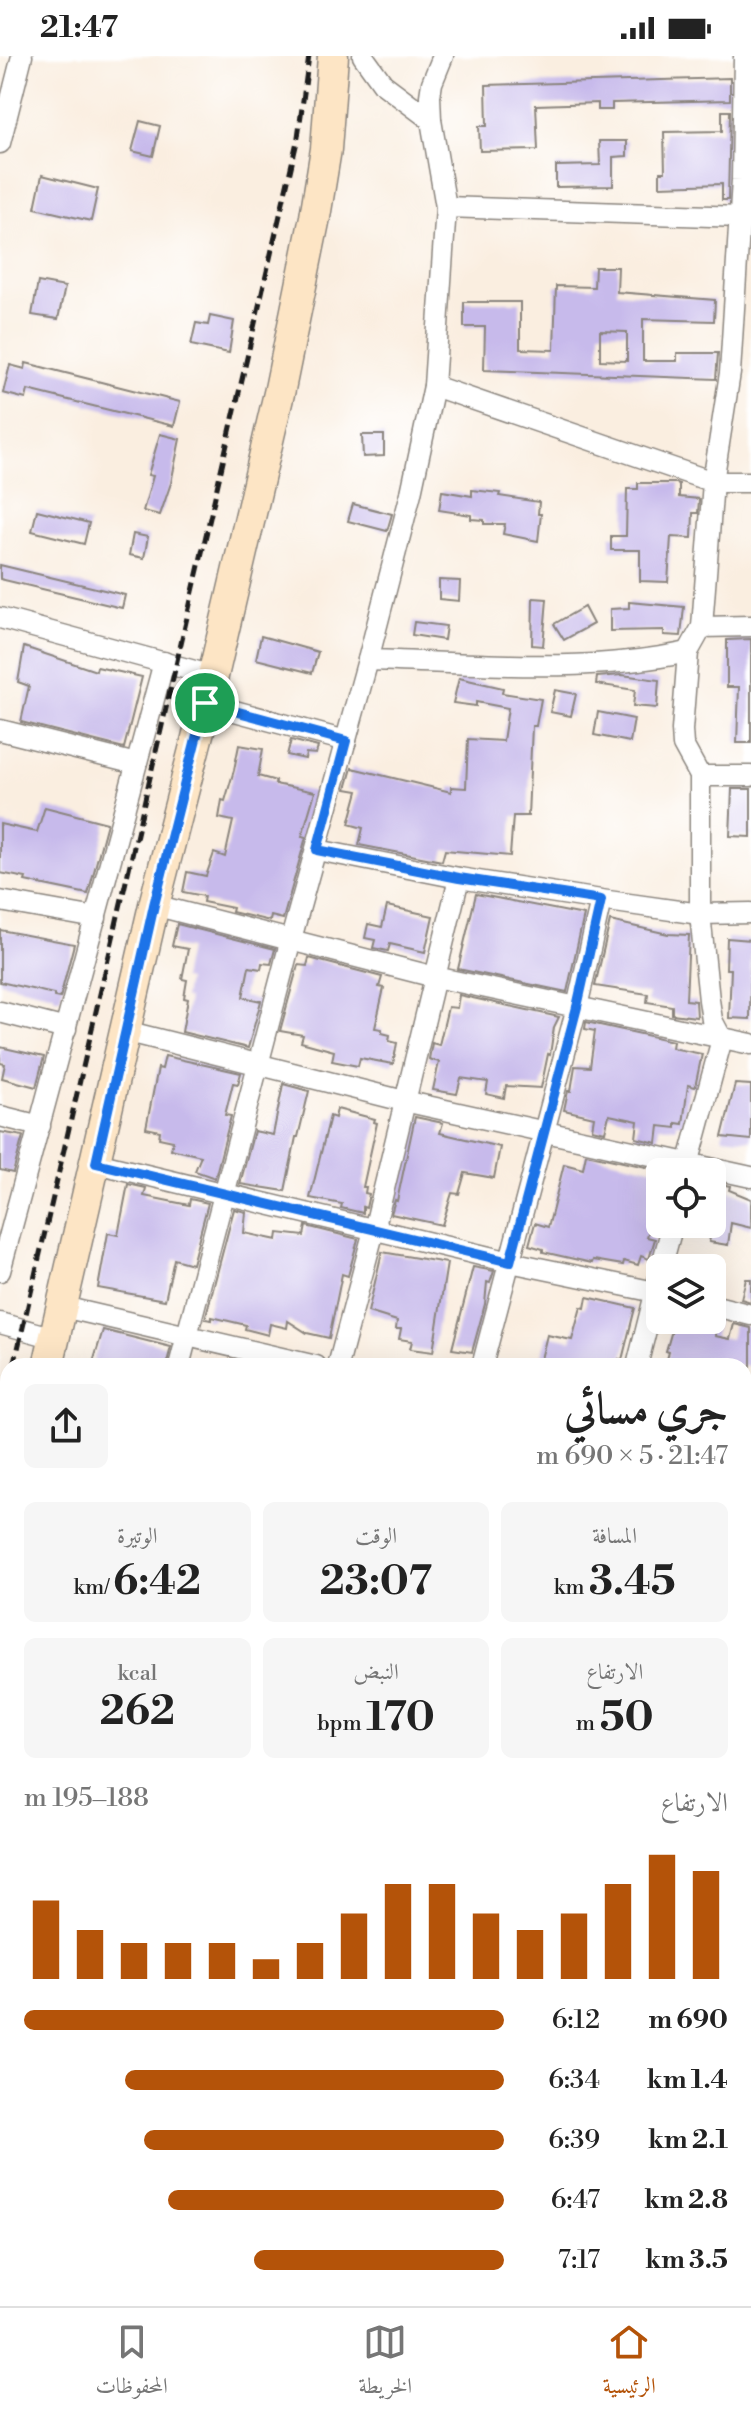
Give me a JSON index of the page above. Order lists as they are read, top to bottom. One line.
{"page":{"status":"21:47","heading":["جري مسائي","21:47 · 5 × 690 m"],"stats":[["المسافة","3.45 km"],["الوقت","23:07"],["الوتيرة","6:42 /km"],["الارتفاع","50 m"],["النبض","170 bpm"],["kcal","262"]],"chart":["الارتفاع","188–195 m"],"list":[{"name":"690 m","note":"6:12"},{"name":"1.4 km","note":"6:34"},{"name":"2.1 km","note":"6:39"},{"name":"2.8 km","note":"6:47"},{"name":"3.5 km","note":"7:17"}],"tabs":["الرئيسية","الخريطة","المحفوظات"]}}
